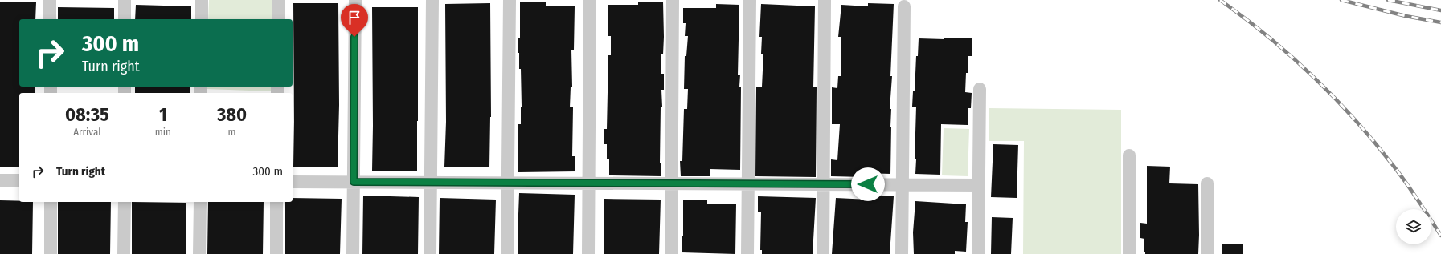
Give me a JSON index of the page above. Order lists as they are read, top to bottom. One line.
{"page":{"turn":["300 m","Turn right"],"eta":["08:35","Arrival","1","min","380","m"],"list":[{"name":"Turn right","value":"300 m"}]}}
